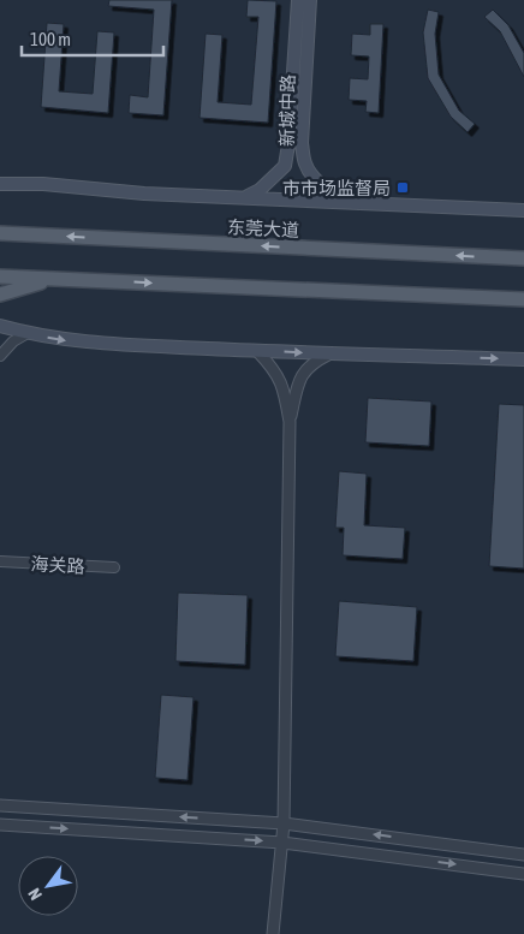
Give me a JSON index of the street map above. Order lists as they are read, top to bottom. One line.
{"streets":{"main road":["新城中路","东莞大道"],"street":["海关路"]},"places":{"transit":["市市场监督局"]},"scale_bar":"100 m","north":"bottom left"}
